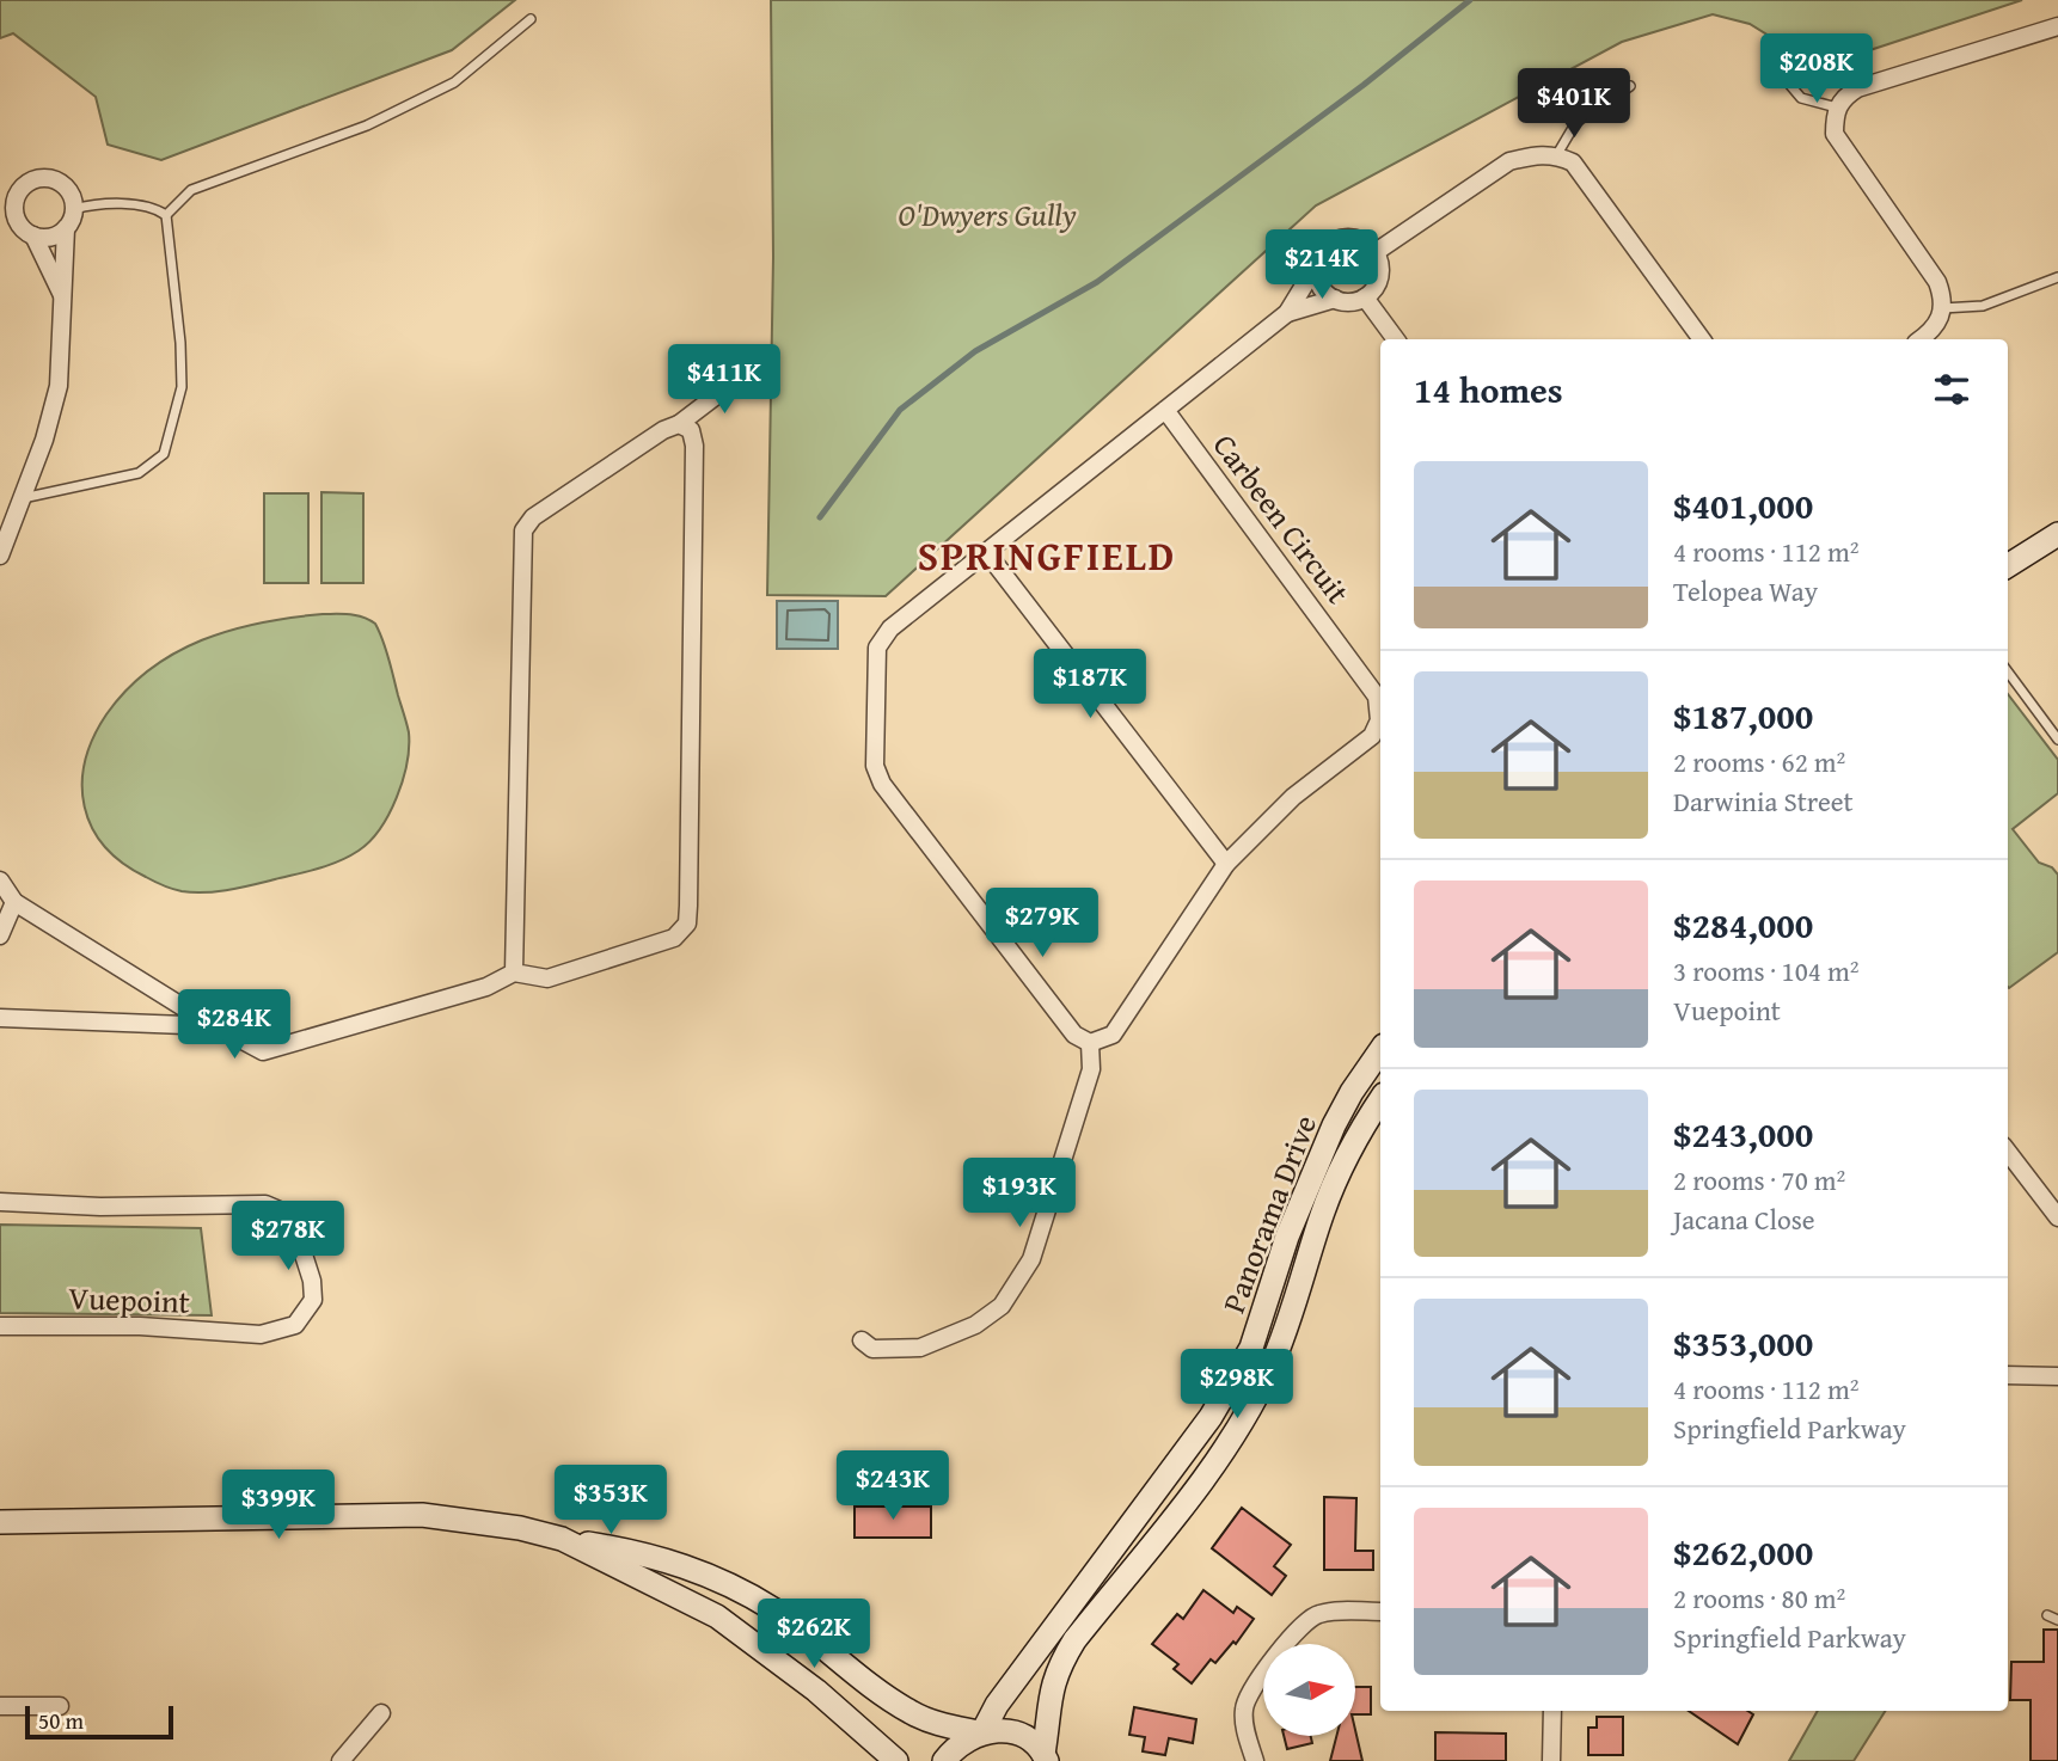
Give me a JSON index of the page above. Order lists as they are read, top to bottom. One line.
{"streets":{"street":["Carbeen Circuit","Panorama Drive","Vuepoint"]},"districts":["SPRINGFIELD"],"parks":["O'Dwyers Gully"],"scale_bar":"50 m","north":"right","page":{"price":["$208K","$401K","$214K","$411K","$187K","$279K","$284K","$193K","$278K","$298K","$243K","$353K","$399K","$262K"],"heading":"14 homes","list":[{"name":"$401,000","note":"4 rooms · 112 m² · Telopea Way"},{"name":"$187,000","note":"2 rooms · 62 m² · Darwinia Street"},{"name":"$284,000","note":"3 rooms · 104 m² · Vuepoint"},{"name":"$243,000","note":"2 rooms · 70 m² · Jacana Close"},{"name":"$353,000","note":"4 rooms · 112 m² · Springfield Parkway"},{"name":"$262,000","note":"2 rooms · 80 m² · Springfield Parkway"}],"scale":"50 m"}}
